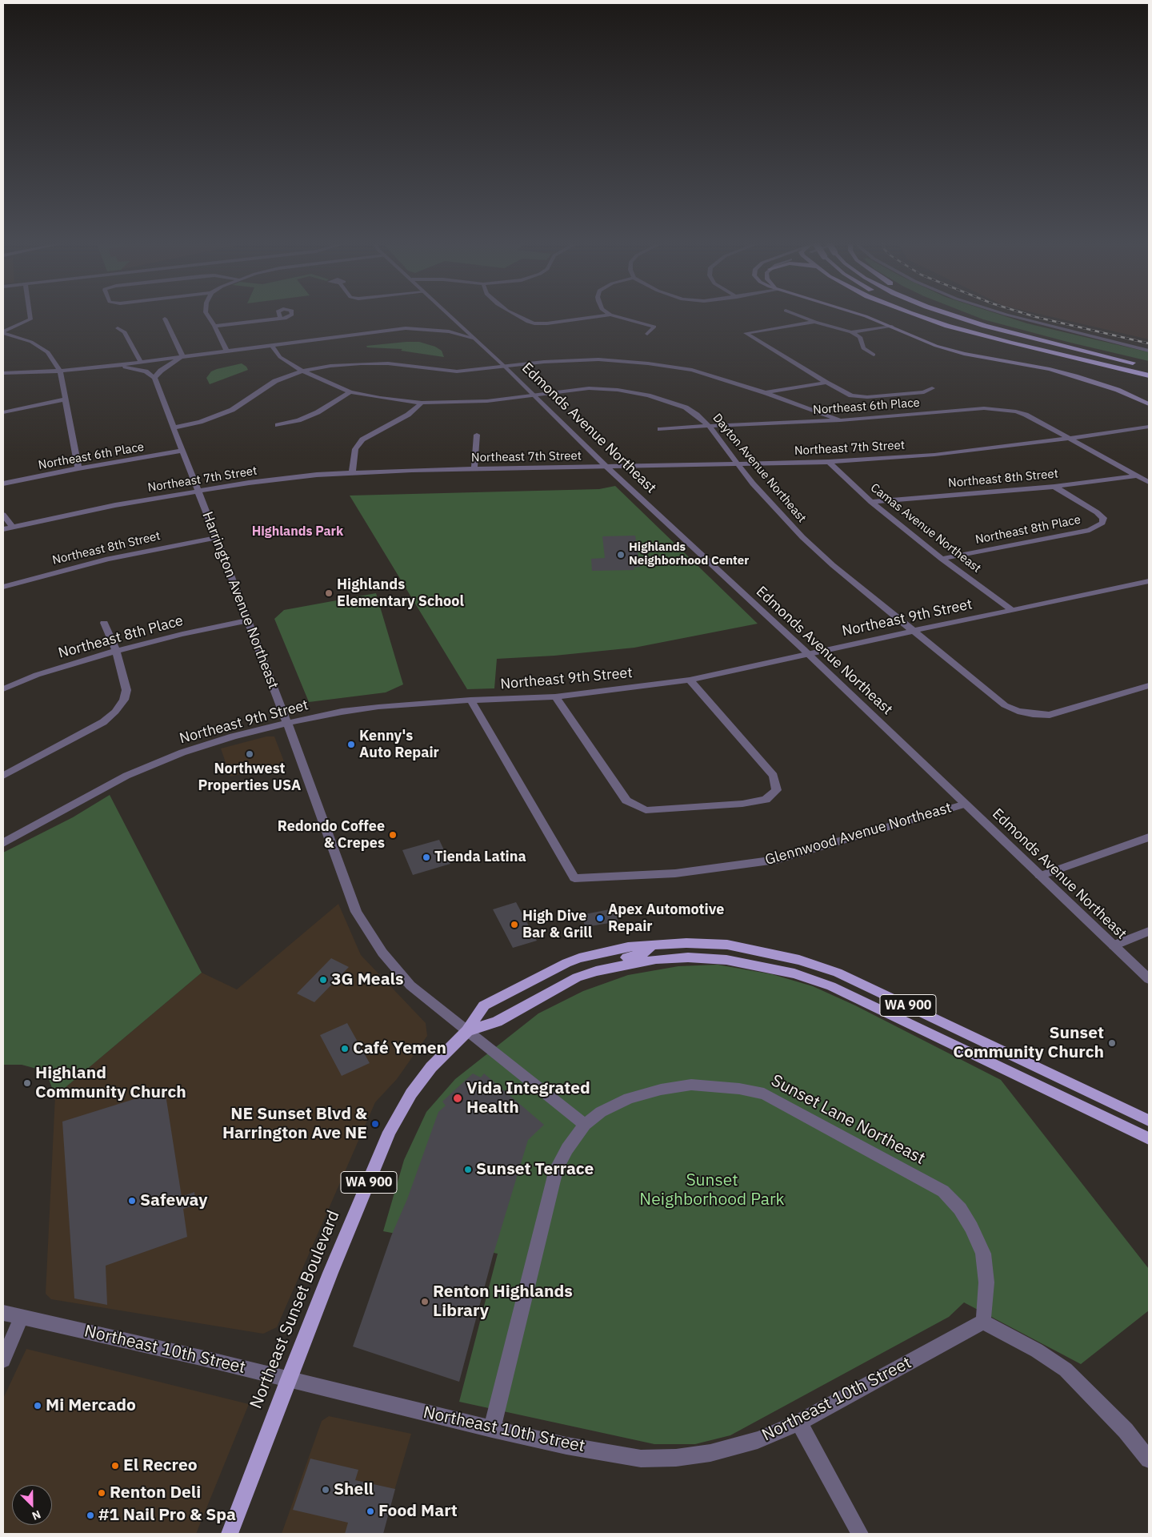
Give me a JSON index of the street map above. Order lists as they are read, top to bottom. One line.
{"streets":{"main road":["WA 900","Northeast Sunset Boulevard"],"street":["Northeast 6th Place","Edmonds Avenue Northeast","Northeast 7th Street","Dayton Avenue Northeast","Northeast 8th Street","Camas Avenue Northeast","Northeast 8th Place","Harrington Avenue Northeast","Northeast 9th Street","Glennwood Avenue Northeast","Sunset Lane Northeast","Northeast 10th Street"]},"crossings":[["Northeast 6th Place","Northeast 7th Street"],["Northeast 6th Place","Dayton Avenue Northeast"],["Northeast 6th Place","Northeast 8th Street"],["Northeast 6th Place","Harrington Avenue Northeast"],["Edmonds Avenue Northeast","Northeast 7th Street"],["Edmonds Avenue Northeast","Dayton Avenue Northeast"],["Edmonds Avenue Northeast","Northeast 9th Street"],["Edmonds Avenue Northeast","Glennwood Avenue Northeast"],["Northeast 7th Street","Dayton Avenue Northeast"],["Northeast 7th Street","Camas Avenue Northeast"],["Northeast 7th Street","Harrington Avenue Northeast"],["Dayton Avenue Northeast","Northeast 9th Street"],["Northeast 8th Street","Camas Avenue Northeast"],["Northeast 8th Street","Northeast 8th Place"],["Northeast 8th Street","Harrington Avenue Northeast"],["Camas Avenue Northeast","Northeast 8th Place"],["Camas Avenue Northeast","Northeast 9th Street"],["Northeast 8th Place","Harrington Avenue Northeast"],["Harrington Avenue Northeast","Northeast 9th Street"],["Harrington Avenue Northeast","Sunset Lane Northeast"],["Harrington Avenue Northeast","Northeast Sunset Boulevard"],["Northeast 9th Street","Glennwood Avenue Northeast"],["Sunset Lane Northeast","Northeast 10th Street"],["Northeast Sunset Boulevard","Northeast 10th Street"]],"districts":["Highlands Park"],"parks":["Sunset Neighborhood Park"],"places":["Highlands Neighborhood Center","Highlands Elementary School","Kenny's Auto Repair","Northwest Properties USA","Redondo Coffee & Crepes","Tienda Latina","Apex Automotive Repair","High Dive Bar & Grill","3G Meals","Sunset Community Church","Café Yemen","Highland Community Church","Vida Integrated Health","NE Sunset Blvd & Harrington Ave NE","Sunset Terrace","Safeway","Renton Highlands Library","Mi Mercado","El Recreo","Shell","Renton Deli","Food Mart","#1 Nail Pro & Spa"],"north":"bottom right"}
